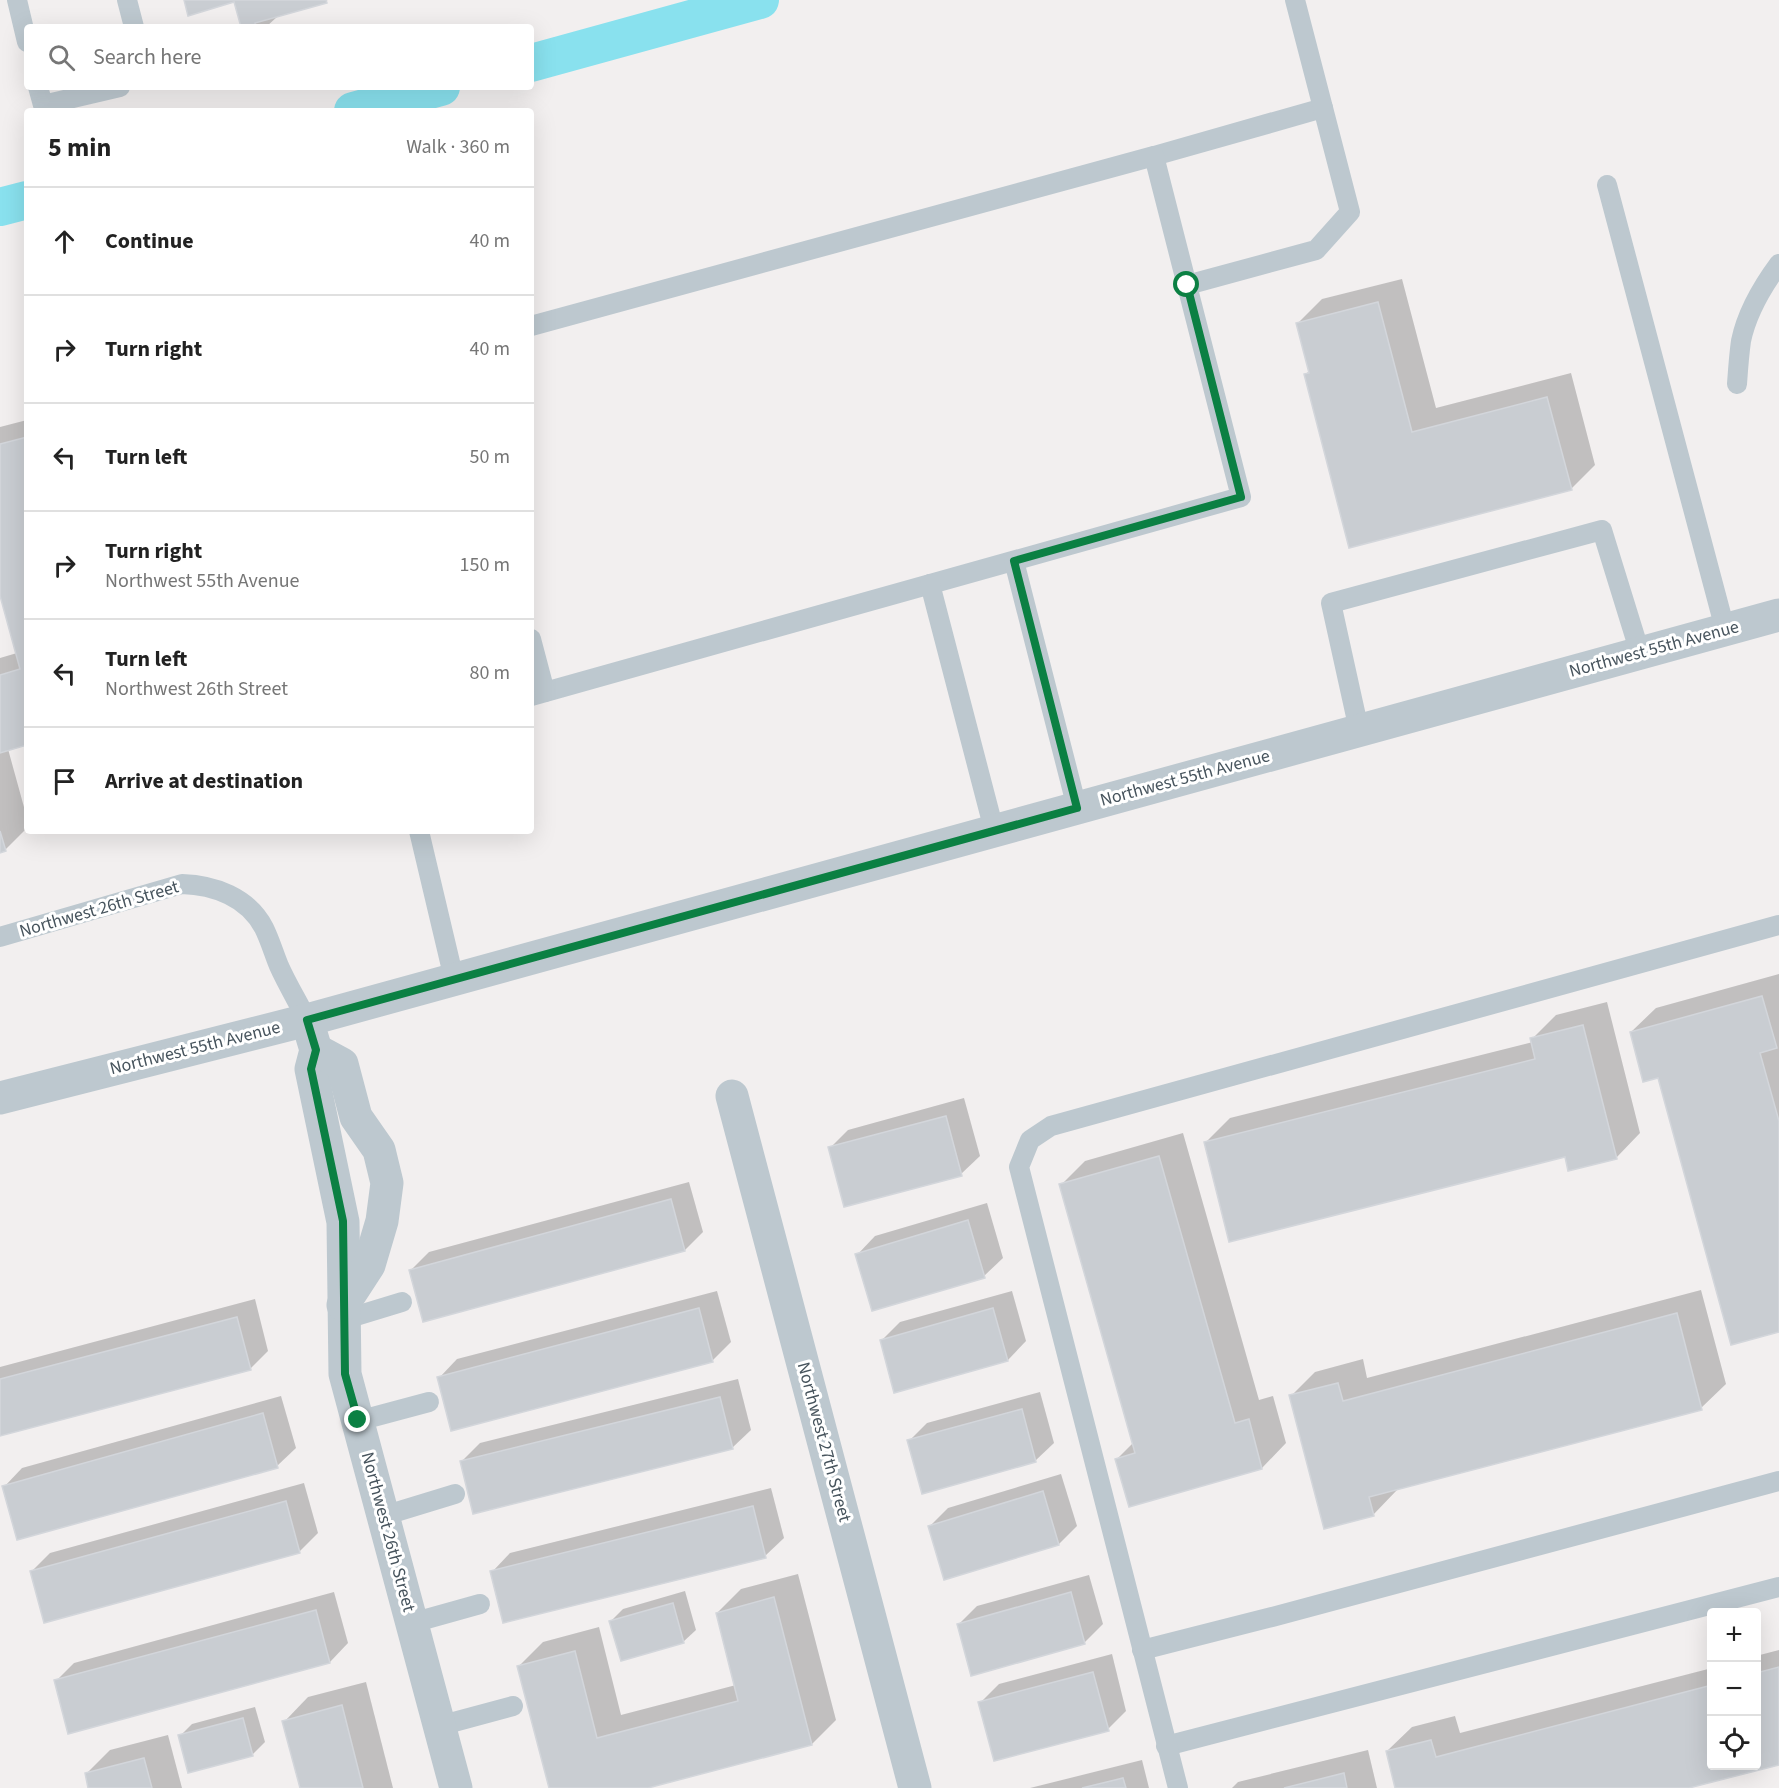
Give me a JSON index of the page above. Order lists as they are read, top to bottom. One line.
{"streets":{"street":["Northwest 55th Avenue","Northwest 26th Street","Northwest 27th Street"]},"crossings":[["Northwest 55th Avenue","Northwest 26th Street"]],"page":{"search":"Search here","heading":["5 min","Walk · 360 m"],"list":[["Continue","40 m"],["Turn right","40 m"],["Turn left","50 m"],["Turn right","Northwest 55th Avenue","150 m"],["Turn left","Northwest 26th Street","80 m"],"Arrive at destination"],"map_buttons":["+","−"]}}
